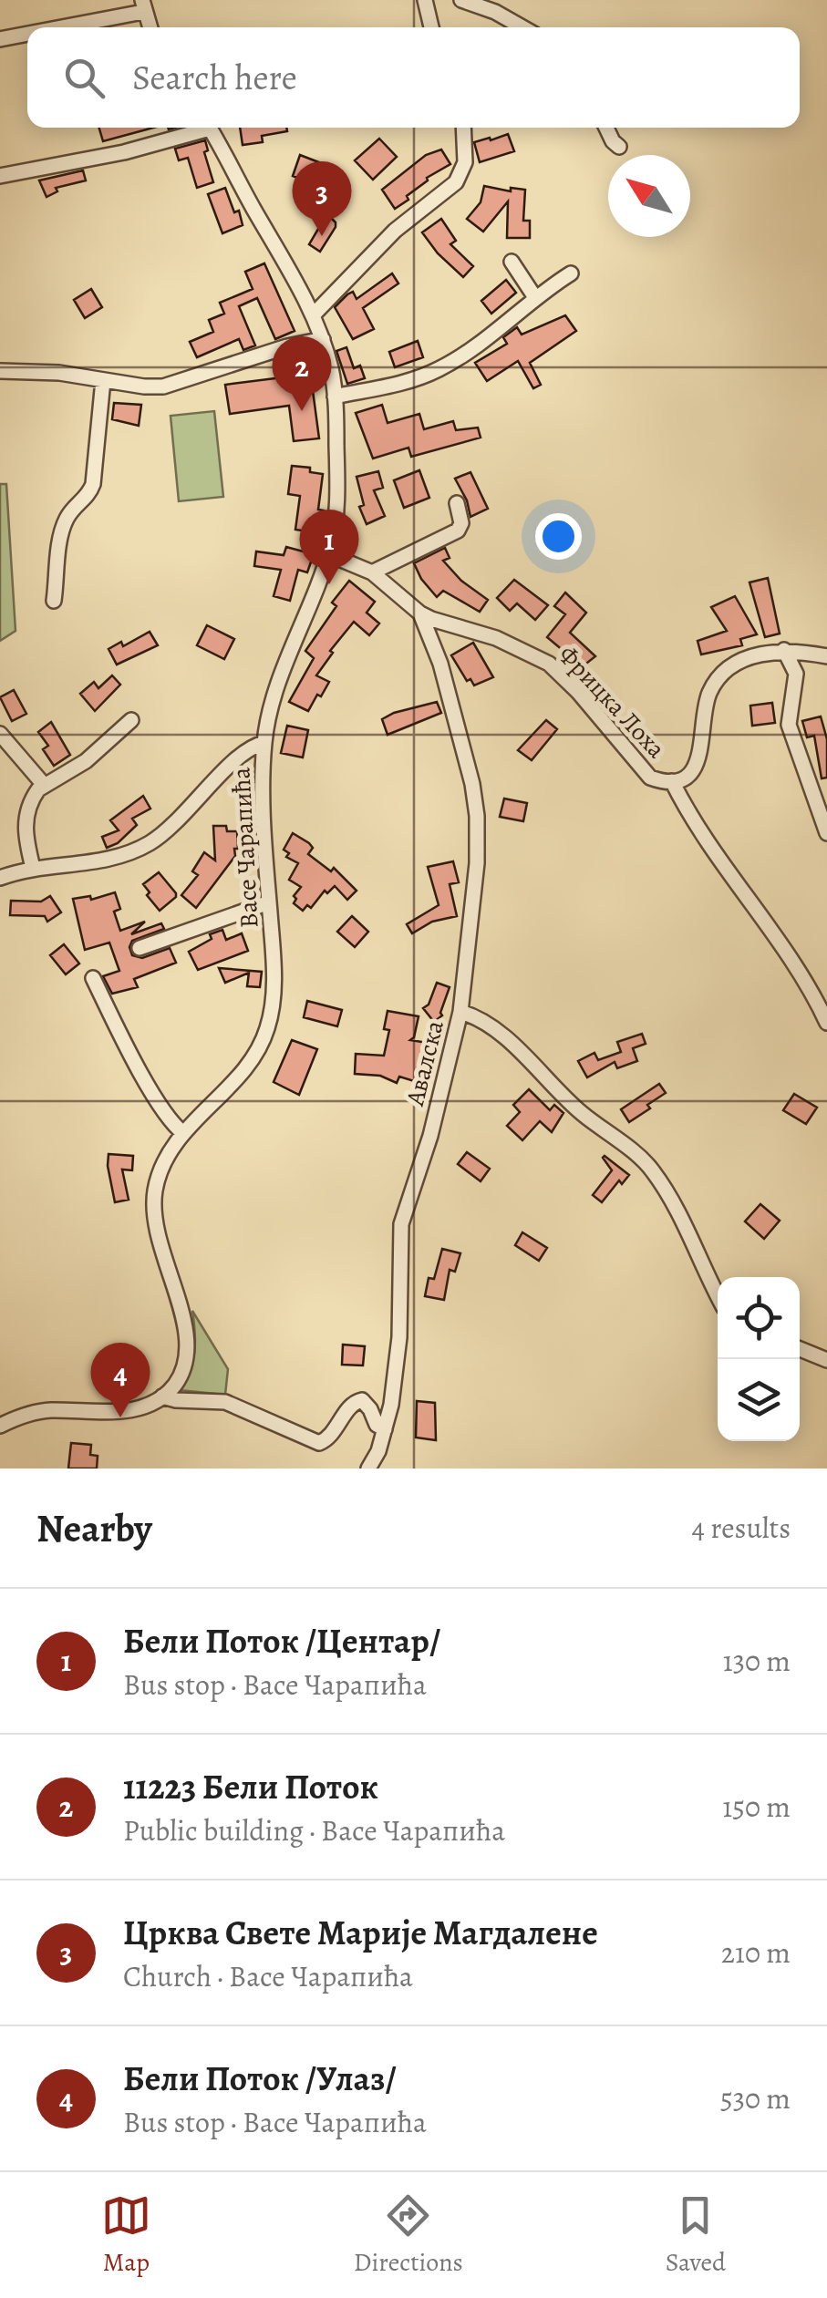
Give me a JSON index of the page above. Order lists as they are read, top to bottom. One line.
{"streets":{"street":["Фрицка Лоха","Васе Чарапића","Авалска"]},"crossings":[["Фрицка Лоха","Авалска"],["Васе Чарапића","Авалска"]],"north":"top left","page":{"search":"Search here","pins":["3","2","1","4"],"heading":["Nearby","4 results"],"list":[{"mark":"1","name":"Бели Поток /Центар/","note":"Bus stop · Васе Чарапића","value":"130 m"},{"mark":"2","name":"11223 Бели Поток","note":"Public building · Васе Чарапића","value":"150 m"},{"mark":"3","name":"Црква Свете Марије Магдалене","note":"Church · Васе Чарапића","value":"210 m"},{"mark":"4","name":"Бели Поток /Улаз/","note":"Bus stop · Васе Чарапића","value":"530 m"}],"nav":["Map","Directions","Saved"]}}
